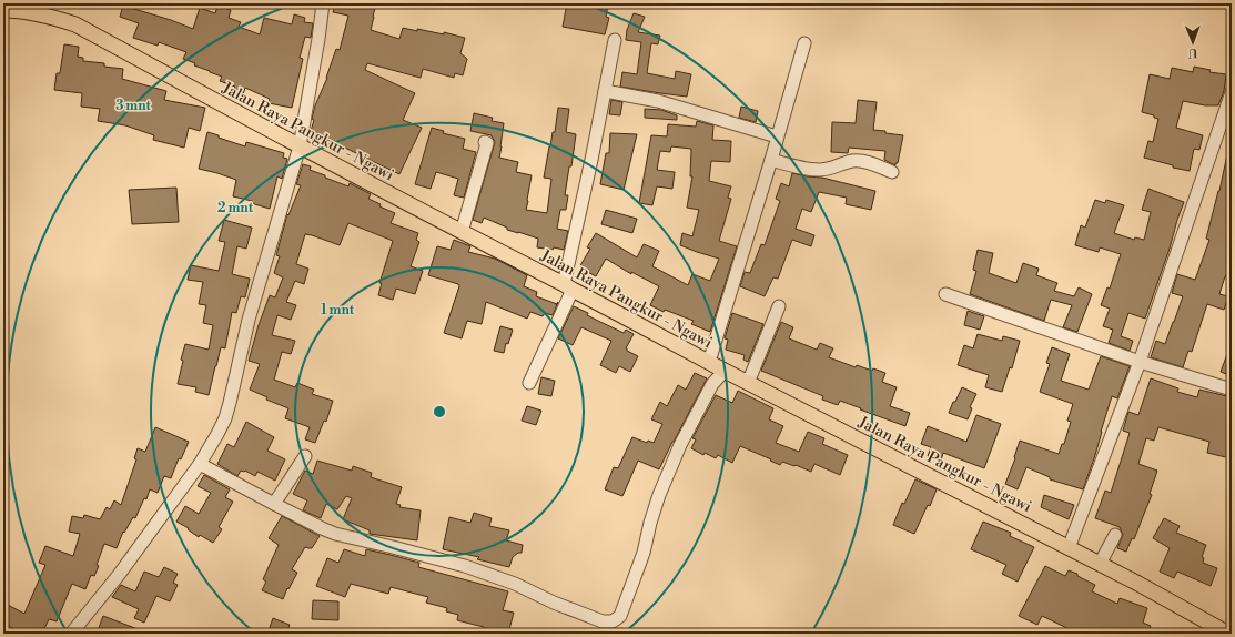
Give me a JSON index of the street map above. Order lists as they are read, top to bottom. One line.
{"streets":{"main road":["Jalan Raya Pangkur - Ngawi"]},"north":"bottom","rings":["3 mnt","2 mnt","1 mnt"]}
